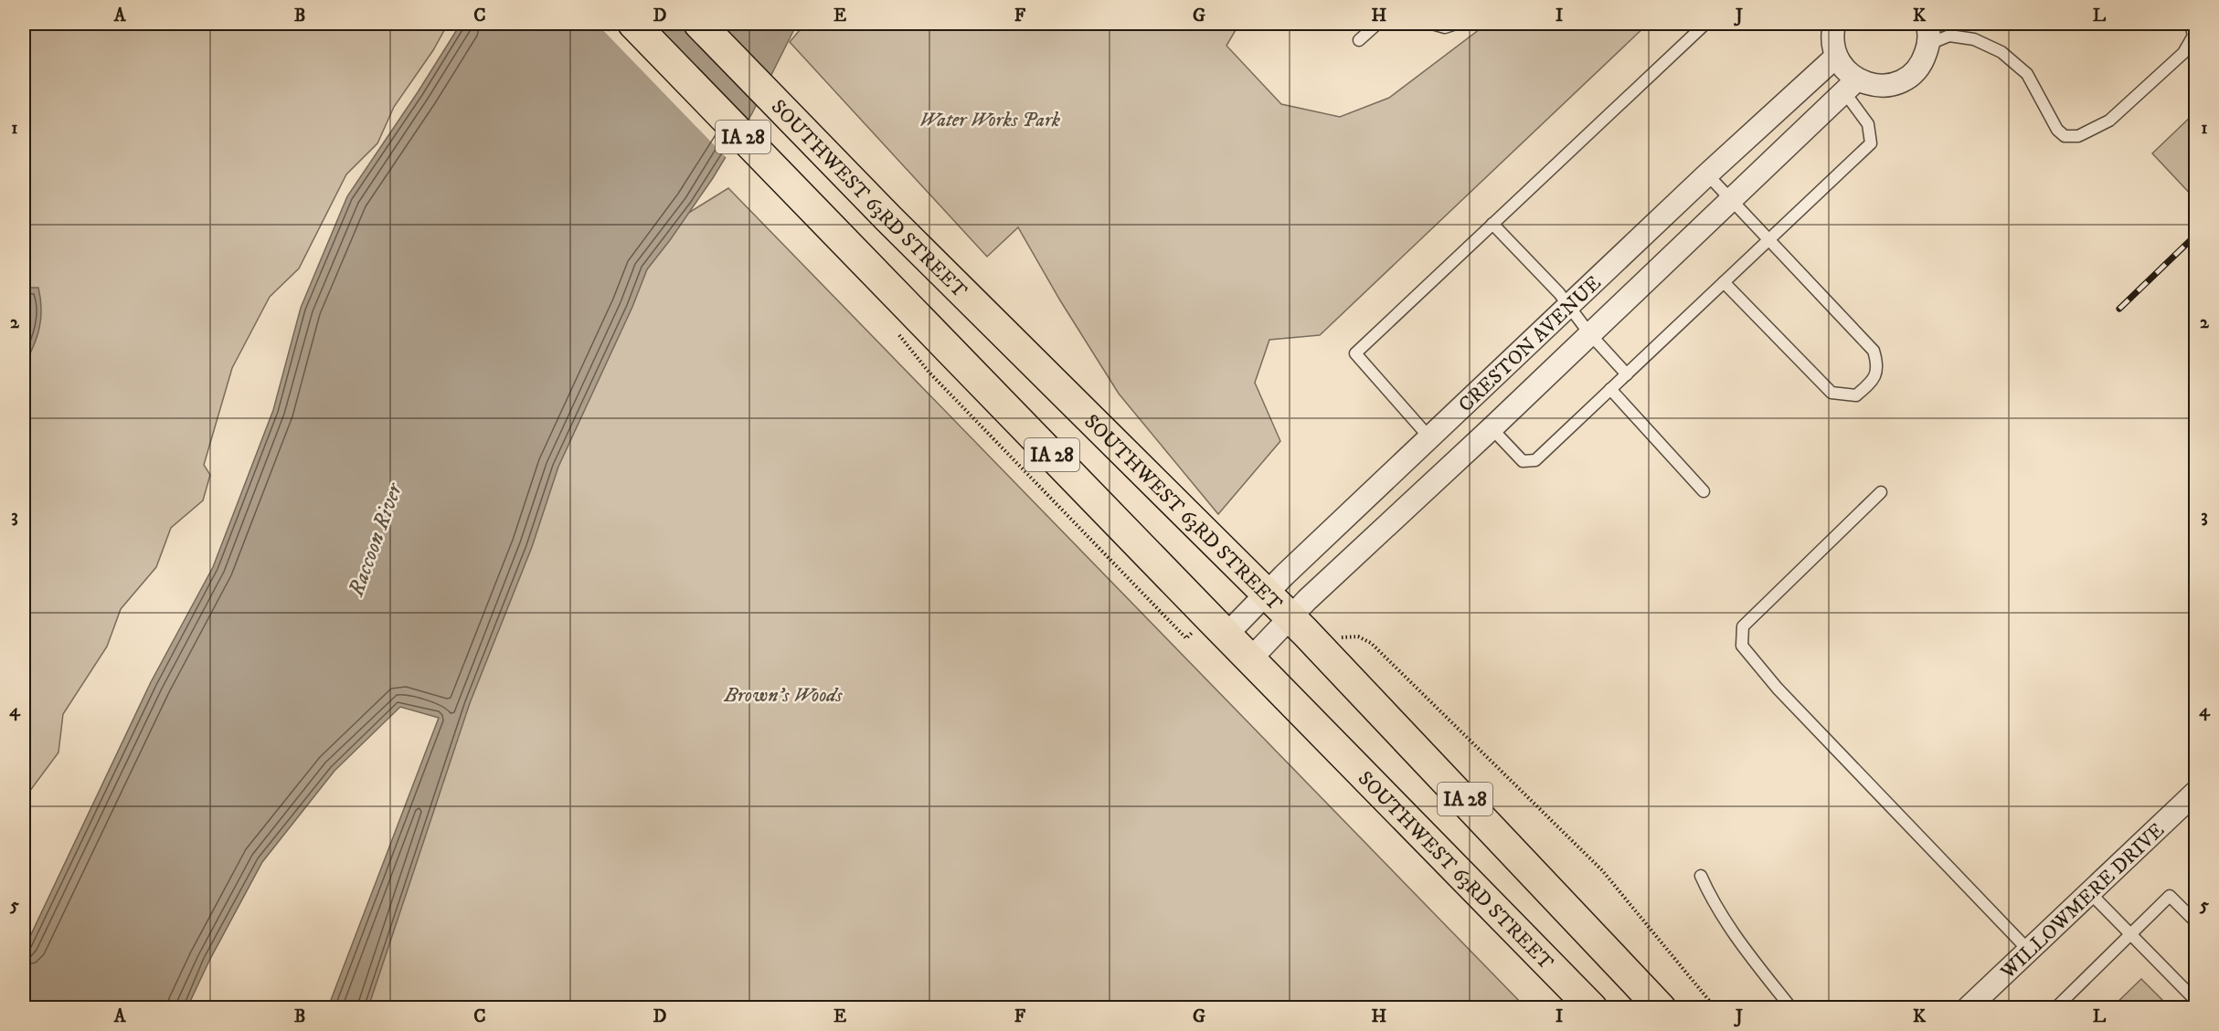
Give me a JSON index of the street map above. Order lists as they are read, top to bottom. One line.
{"streets":{"main road":["IA 28","SOUTHWEST 63RD STREET"],"street":["CRESTON AVENUE","WILLOWMERE DRIVE"]},"crossings":[["SOUTHWEST 63RD STREET","CRESTON AVENUE"]],"water":["Raccoon River"],"parks":["Water Works Park","Brown's Woods"],"grid":{"columns":["A","B","C","D","E","F","G","H","I","J","K","L"],"rows":["1","2","3","4","5"]}}
